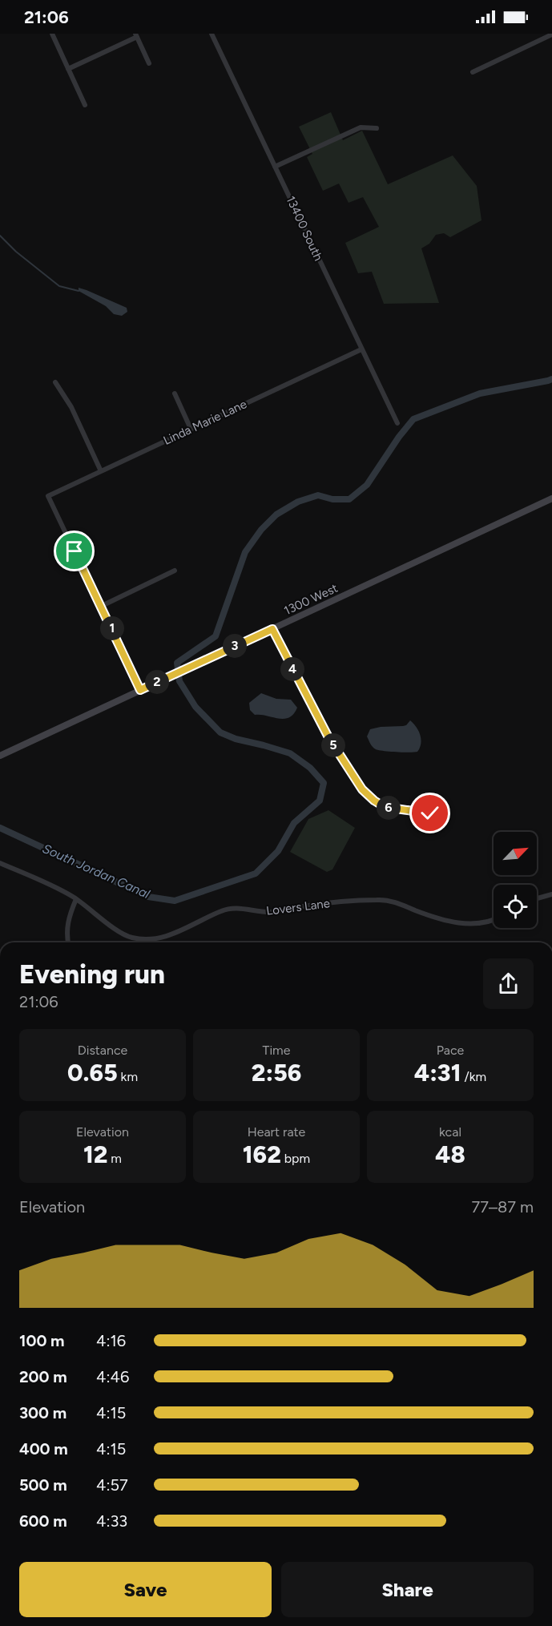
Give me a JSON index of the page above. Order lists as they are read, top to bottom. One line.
{"streets":{"street":["13400 South","Linda Marie Lane","1300 West","Lovers Lane"]},"crossings":[["13400 South","Linda Marie Lane"]],"water":["South Jordan Canal"],"north":"top right","page":{"status":"21:06","pins":["1","3","4","2","5","6"],"heading":["Evening run","21:06"],"stats":[["Distance","0.65 km"],["Time","2:56"],["Pace","4:31 /km"],["Elevation","12 m"],["Heart rate","162 bpm"],["kcal","48"]],"chart":["Elevation","77–87 m"],"list":[{"name":"100 m","note":"4:16"},{"name":"200 m","note":"4:46"},{"name":"300 m","note":"4:15"},{"name":"400 m","note":"4:15"},{"name":"500 m","note":"4:57"},{"name":"600 m","note":"4:33"}],"buttons":["Save","Share"]}}
